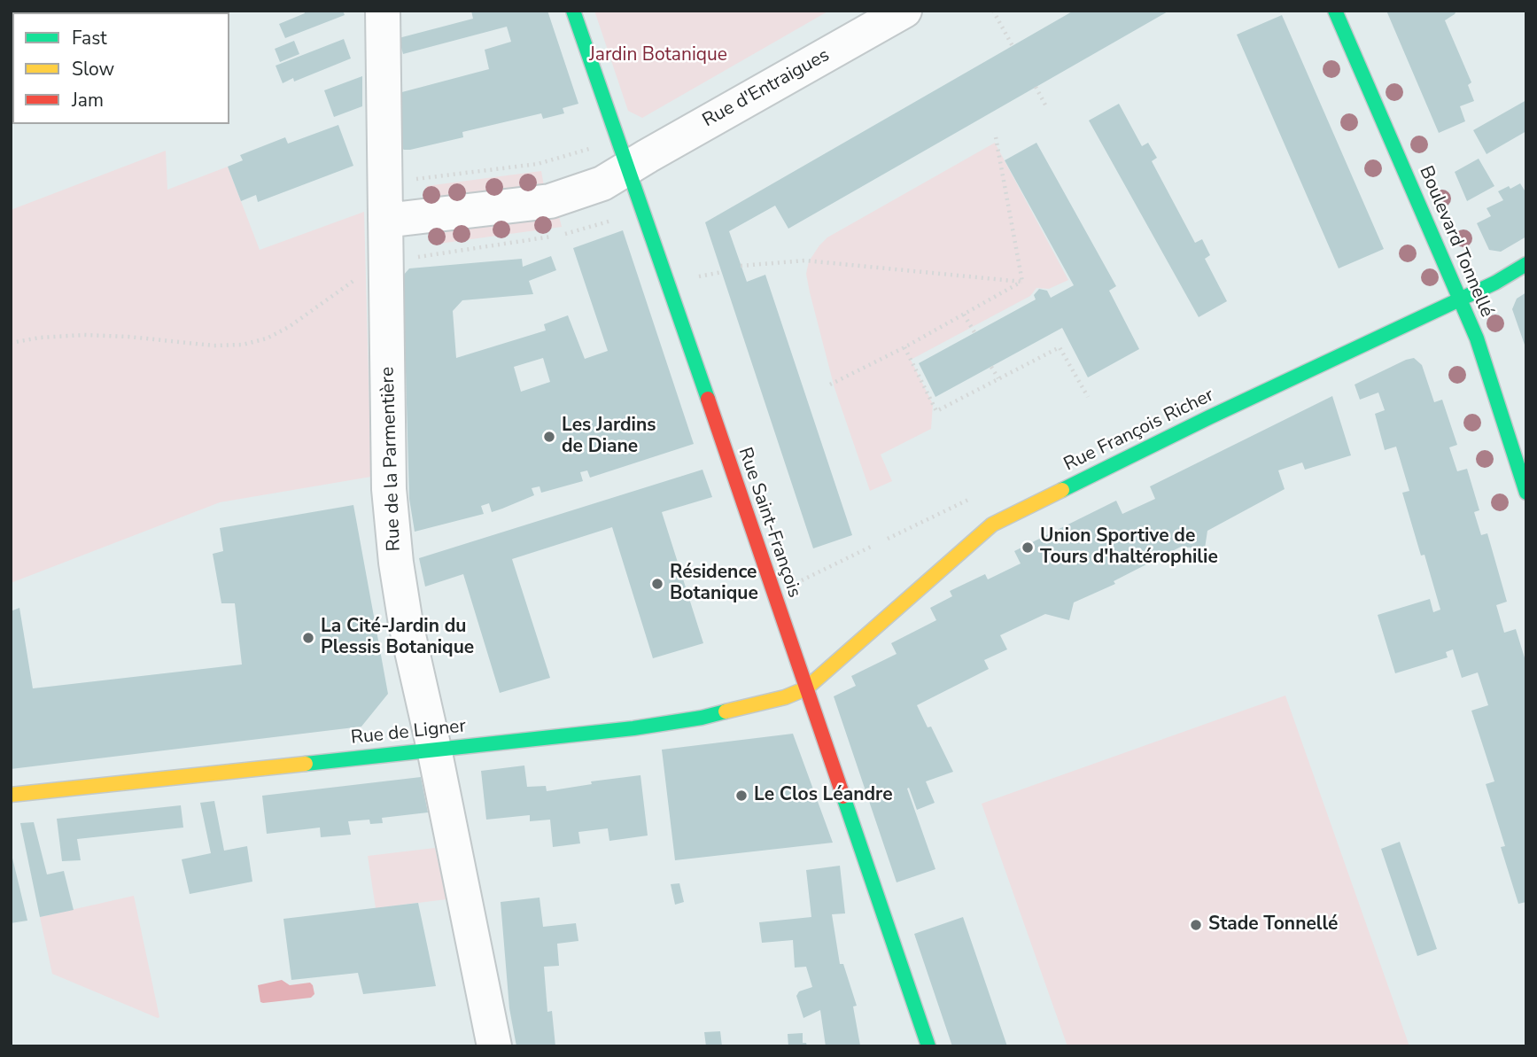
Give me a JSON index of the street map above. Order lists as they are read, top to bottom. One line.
{"streets":{"street":["Rue d'Entraigues","Boulevard Tonnellé","Rue François Richer","Rue de la Parmentière","Rue Saint-François","Rue de Ligner"]},"crossings":[["Rue d'Entraigues","Rue de la Parmentière"],["Rue d'Entraigues","Rue Saint-François"],["Boulevard Tonnellé","Rue François Richer"],["Rue François Richer","Rue Saint-François"],["Rue François Richer","Rue de Ligner"],["Rue de la Parmentière","Rue de Ligner"],["Rue Saint-François","Rue de Ligner"]],"parks":["Jardin Botanique"],"places":["Les Jardins de Diane","Union Sportive de Tours d'haltérophilie","Résidence Botanique","La Cité-Jardin du Plessis Botanique","Le Clos Léandre","Stade Tonnellé"],"legend":["Fast","Slow","Jam"]}
